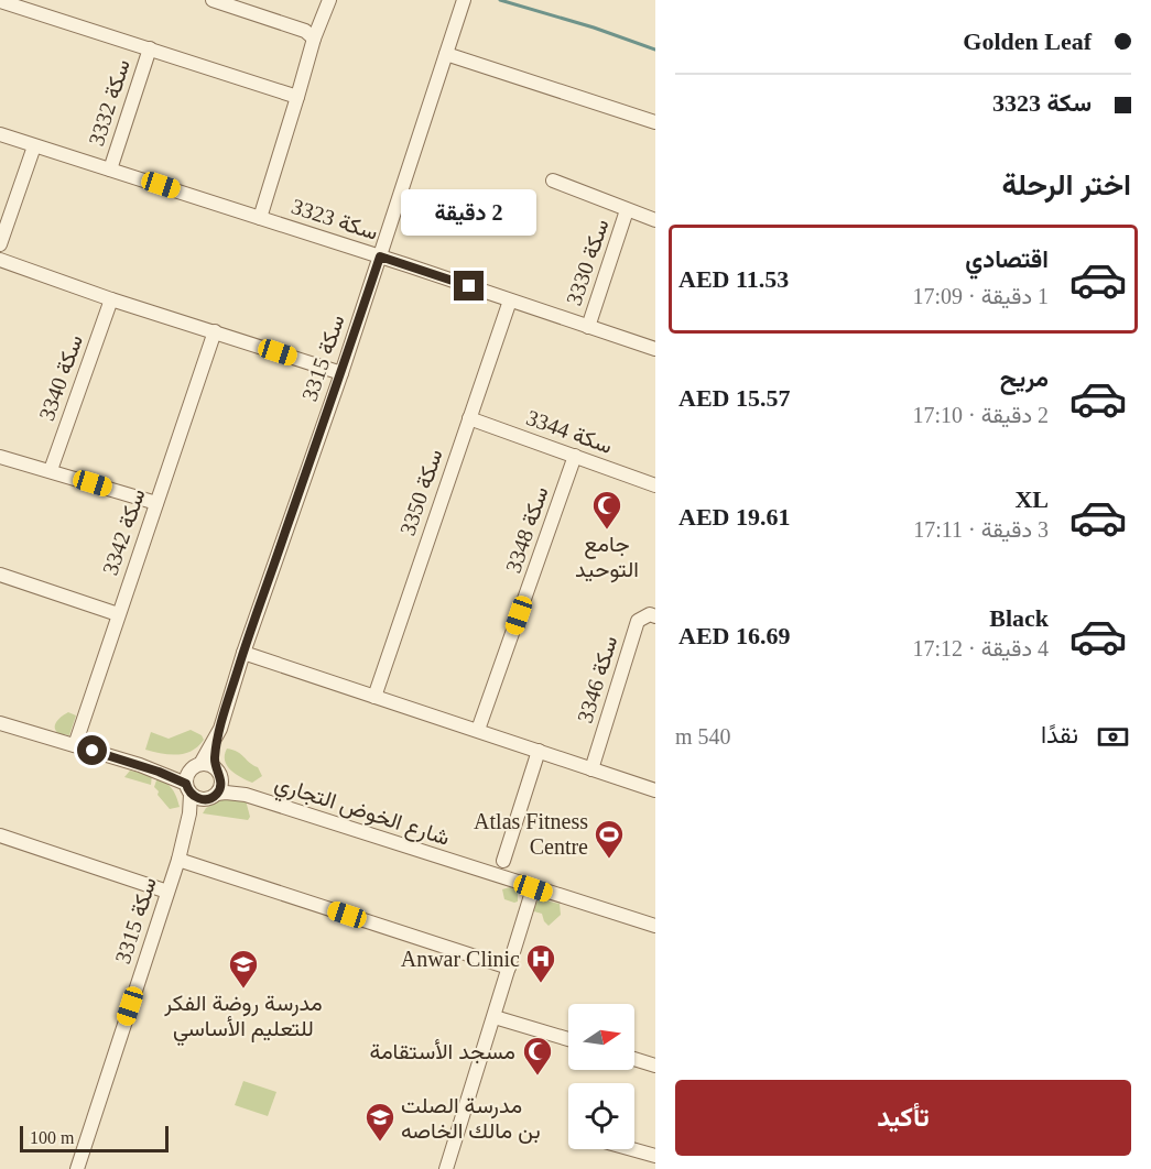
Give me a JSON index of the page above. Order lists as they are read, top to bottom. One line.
{"streets":{"street":["سكة 3332","سكة 3323","سكة 3330","سكة 3315","سكة 3340","سكة 3344","سكة 3350","سكة 3348","سكة 3342","سكة 3346","شارع الخوض التجاري"]},"crossings":[["سكة 3332","سكة 3323"],["سكة 3323","سكة 3330"],["سكة 3323","سكة 3315"],["سكة 3323","سكة 3350"],["سكة 3315","شارع الخوض التجاري"],["سكة 3344","سكة 3350"],["سكة 3344","سكة 3348"]],"places":{"mosque":["جامع التوحيد","مسجد الأستقامة"],"sports":["Atlas Fitness Centre"],"hospital":["Anwar Clinic"],"school or university":["مدرسة روضة الفكر للتعليم الأساسي","مدرسة الصلت بن مالك الخاصه"]},"scale_bar":"100 m","north":"right","page":{"banner":["Golden Leaf","سكة 3323"],"heading":"اختر الرحلة","bubble":"2 دقيقة","list":[{"name":"اقتصادي","note":"1 دقيقة · 17:09","value":"AED 11.53"},{"name":"مريح","note":"2 دقيقة · 17:10","value":"AED 15.57"},{"name":"XL","note":"3 دقيقة · 17:11","value":"AED 19.61"},{"name":"Black","note":"4 دقيقة · 17:12","value":"AED 16.69"}],"pay":["نقدًا","540 m"],"buttons":"تأكيد","scale":"100 m"}}
